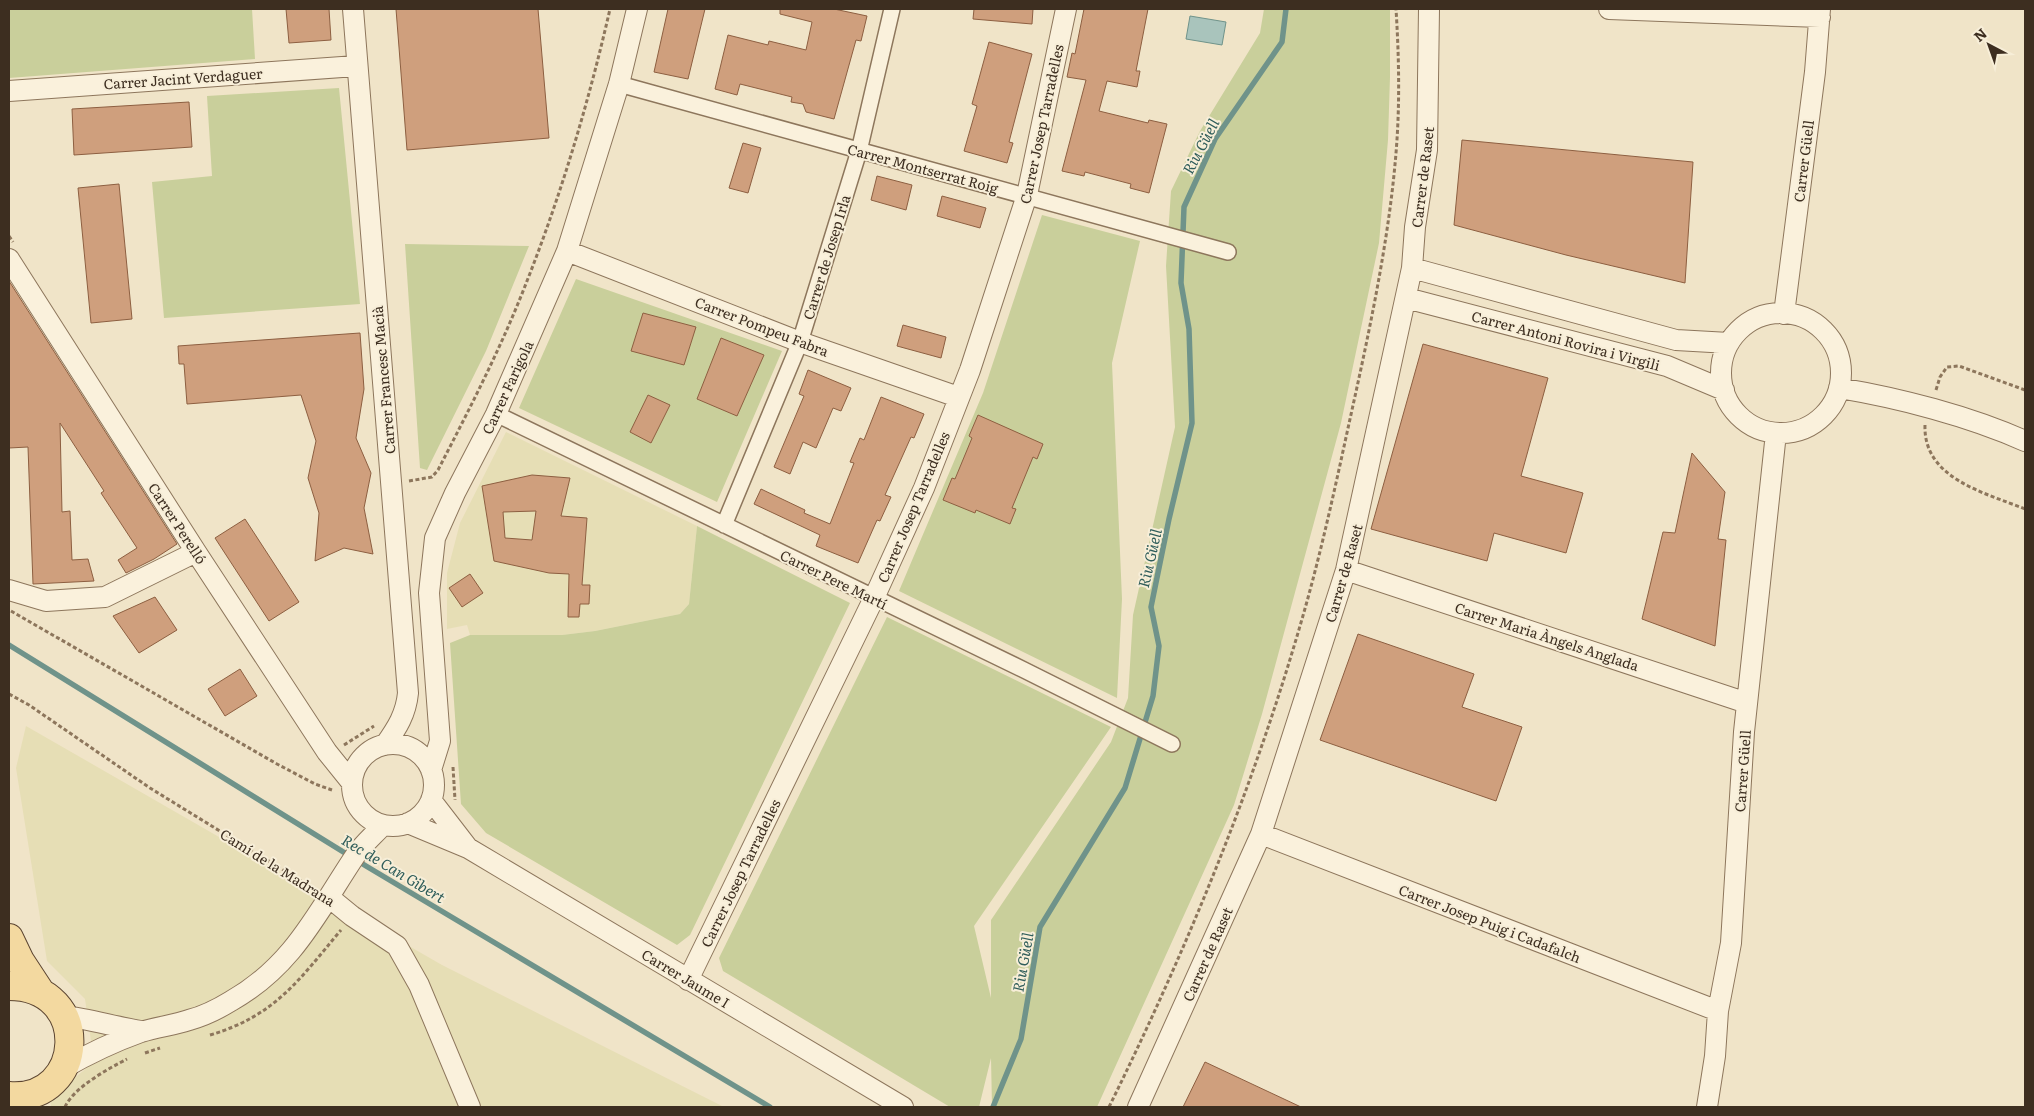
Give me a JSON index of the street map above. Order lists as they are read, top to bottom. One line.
{"streets":{"street":["Carrer Jacint Verdaguer","Carrer Josep Tarradelles","Carrer Güell","Carrer Montserrat Roig","Carrer de Raset","Carrer de Josep Irla","Carrer Pompeu Fabra","Carrer Antoni Rovira i Virgili","Carrer Francesc Macià","Carrer Farigola","Carrer Perelló","Carrer Pere Martí","Carrer Maria Àngels Anglada","Camí de la Madrana","Carrer Josep Puig i Cadafalch","Carrer Jaume I"]},"crossings":[["Carrer Jacint Verdaguer","Carrer Francesc Macià"],["Carrer Josep Tarradelles","Carrer Montserrat Roig"],["Carrer Josep Tarradelles","Carrer Pompeu Fabra"],["Carrer Josep Tarradelles","Carrer Pere Martí"],["Carrer Josep Tarradelles","Carrer Jaume I"],["Carrer Güell","Carrer Antoni Rovira i Virgili"],["Carrer Güell","Carrer Maria Àngels Anglada"],["Carrer Güell","Carrer Josep Puig i Cadafalch"],["Carrer Montserrat Roig","Carrer de Josep Irla"],["Carrer Montserrat Roig","Carrer Farigola"],["Carrer de Raset","Carrer Antoni Rovira i Virgili"],["Carrer de Raset","Carrer Maria Àngels Anglada"],["Carrer de Raset","Carrer Josep Puig i Cadafalch"],["Carrer de Josep Irla","Carrer Pompeu Fabra"],["Carrer de Josep Irla","Carrer Pere Martí"],["Carrer Pompeu Fabra","Carrer Farigola"],["Carrer Francesc Macià","Carrer Farigola"],["Carrer Francesc Macià","Carrer Perelló"],["Carrer Francesc Macià","Carrer Jaume I"],["Carrer Farigola","Carrer Perelló"],["Carrer Farigola","Carrer Pere Martí"],["Carrer Farigola","Carrer Jaume I"],["Carrer Perelló","Carrer Jaume I"]],"water":["Riu Güell","Rec de Can Gibert"],"north":"top left"}
